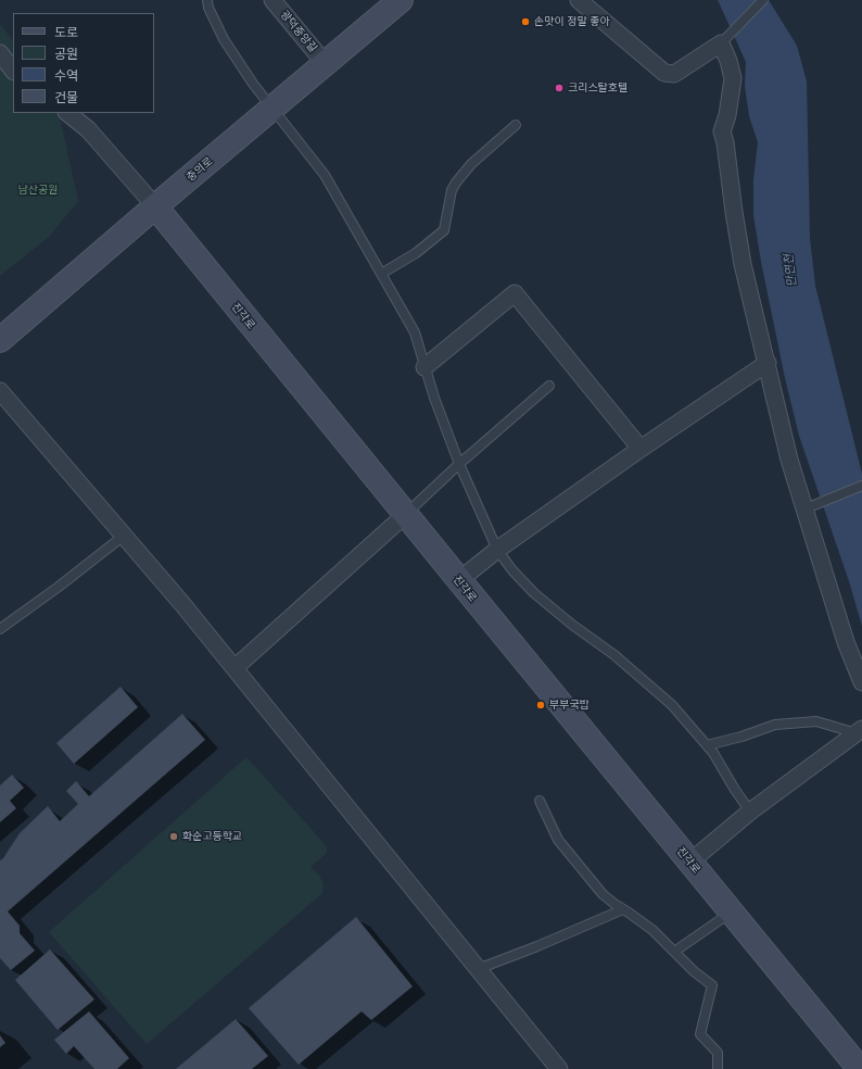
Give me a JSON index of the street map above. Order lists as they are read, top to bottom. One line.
{"streets":{"street":["광덕중앙길","충의로","진각로"]},"crossings":[["광덕중앙길","충의로"],["충의로","진각로"]],"water":["만연천"],"parks":["남산공원"],"places":["손맛이 정말 좋아","크리스탈호텔","부부국밥","화순고등학교"],"legend":["도로","공원","수역","건물"]}
